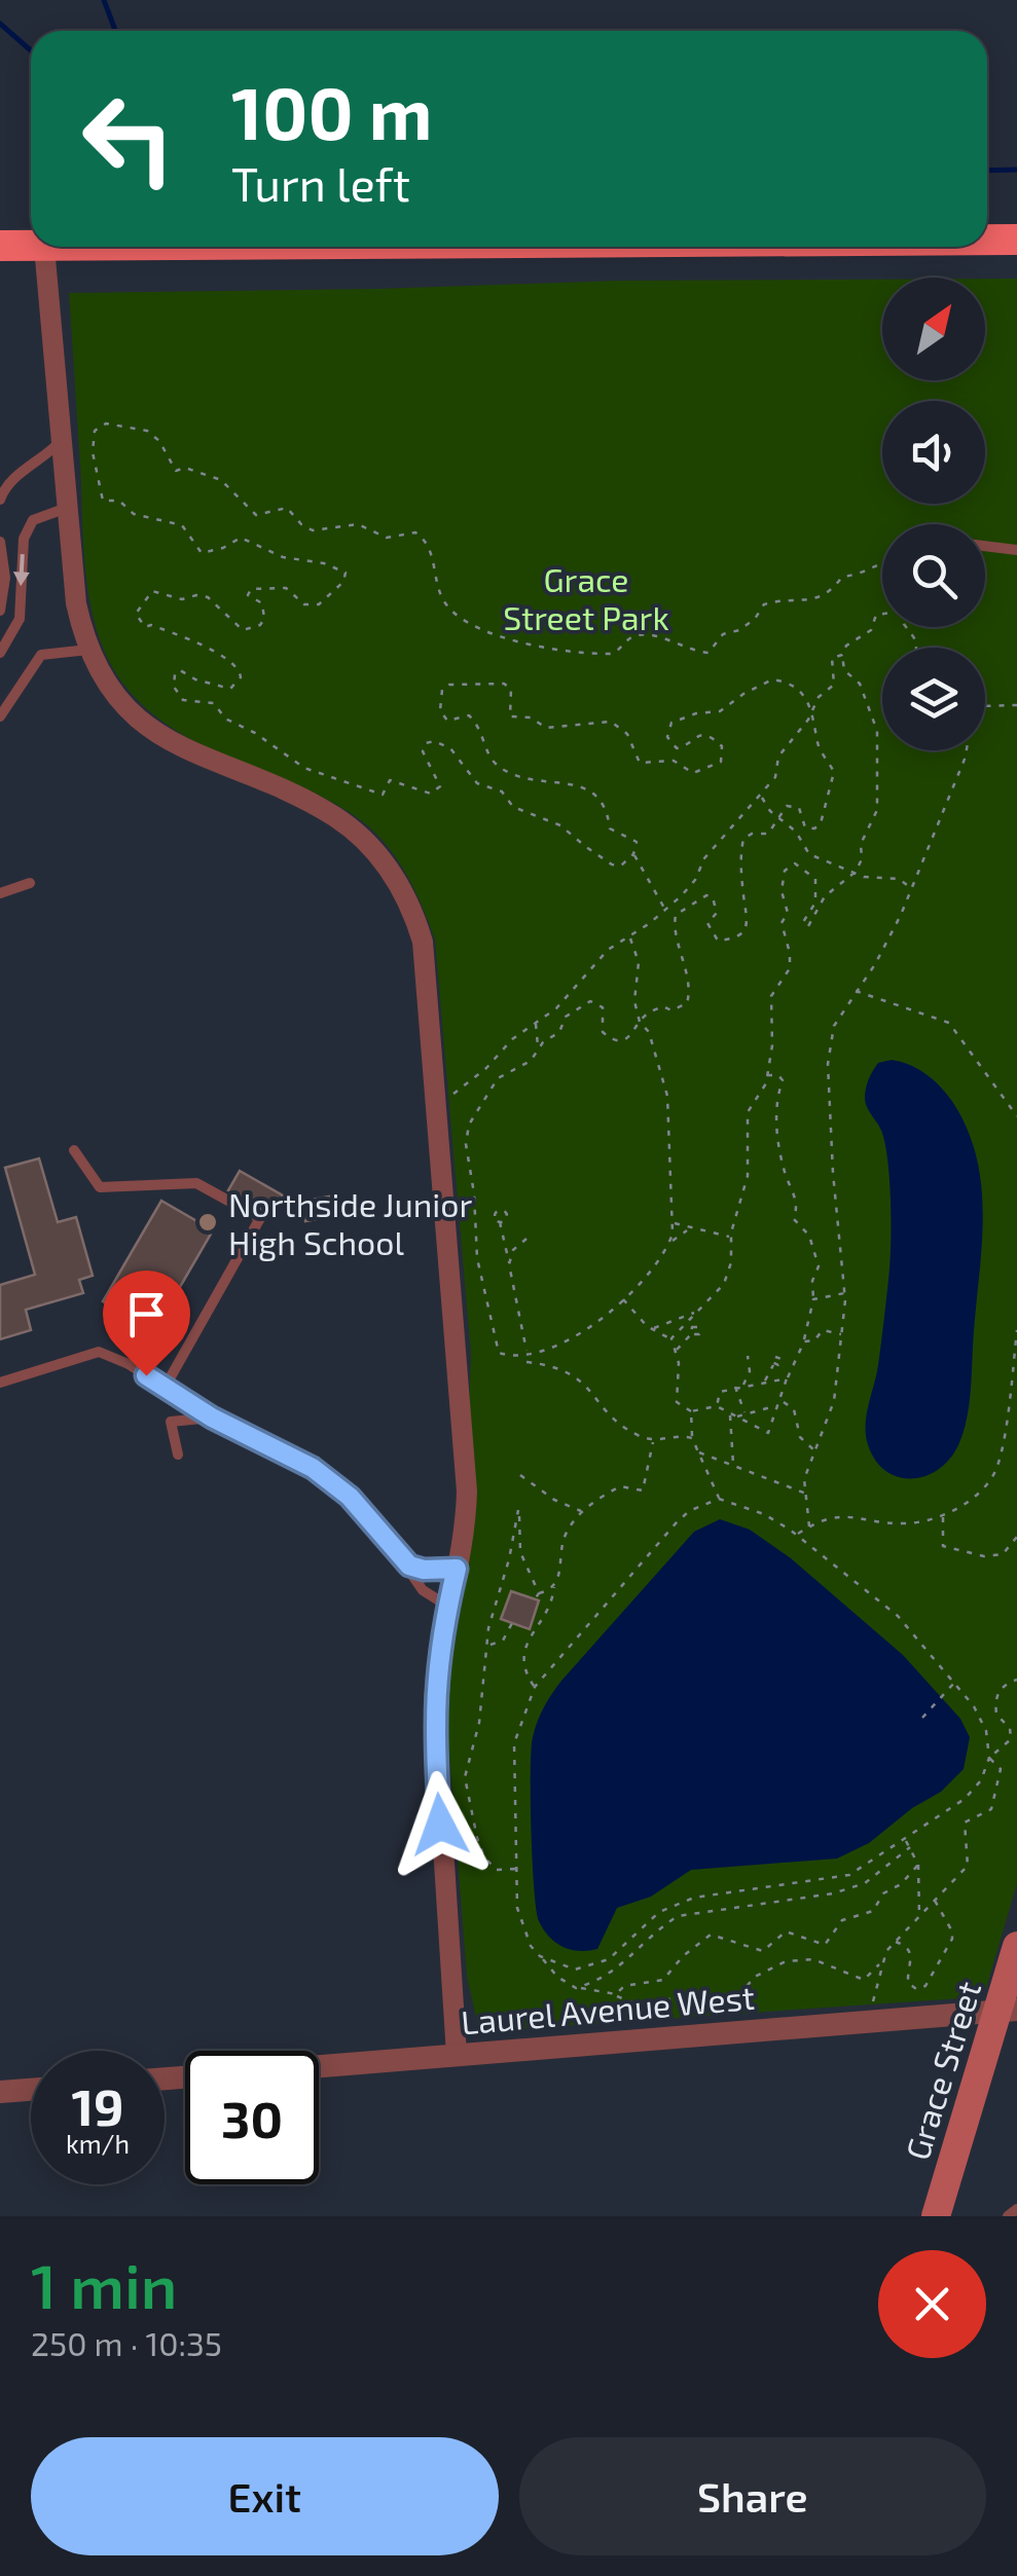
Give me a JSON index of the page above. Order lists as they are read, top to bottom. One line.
{"streets":{"main road":["Grace Street"],"street":["Laurel Avenue West"]},"crossings":[["Laurel Avenue West","Grace Street"]],"parks":["Grace Street Park"],"places":["Northside Junior High School"],"north":"top right","page":{"turn":["100 m","Turn left"],"speed":"19 km/h","limit":"30","heading":["1 min","250 m · 10:35"],"buttons":["Exit","Share"]}}
